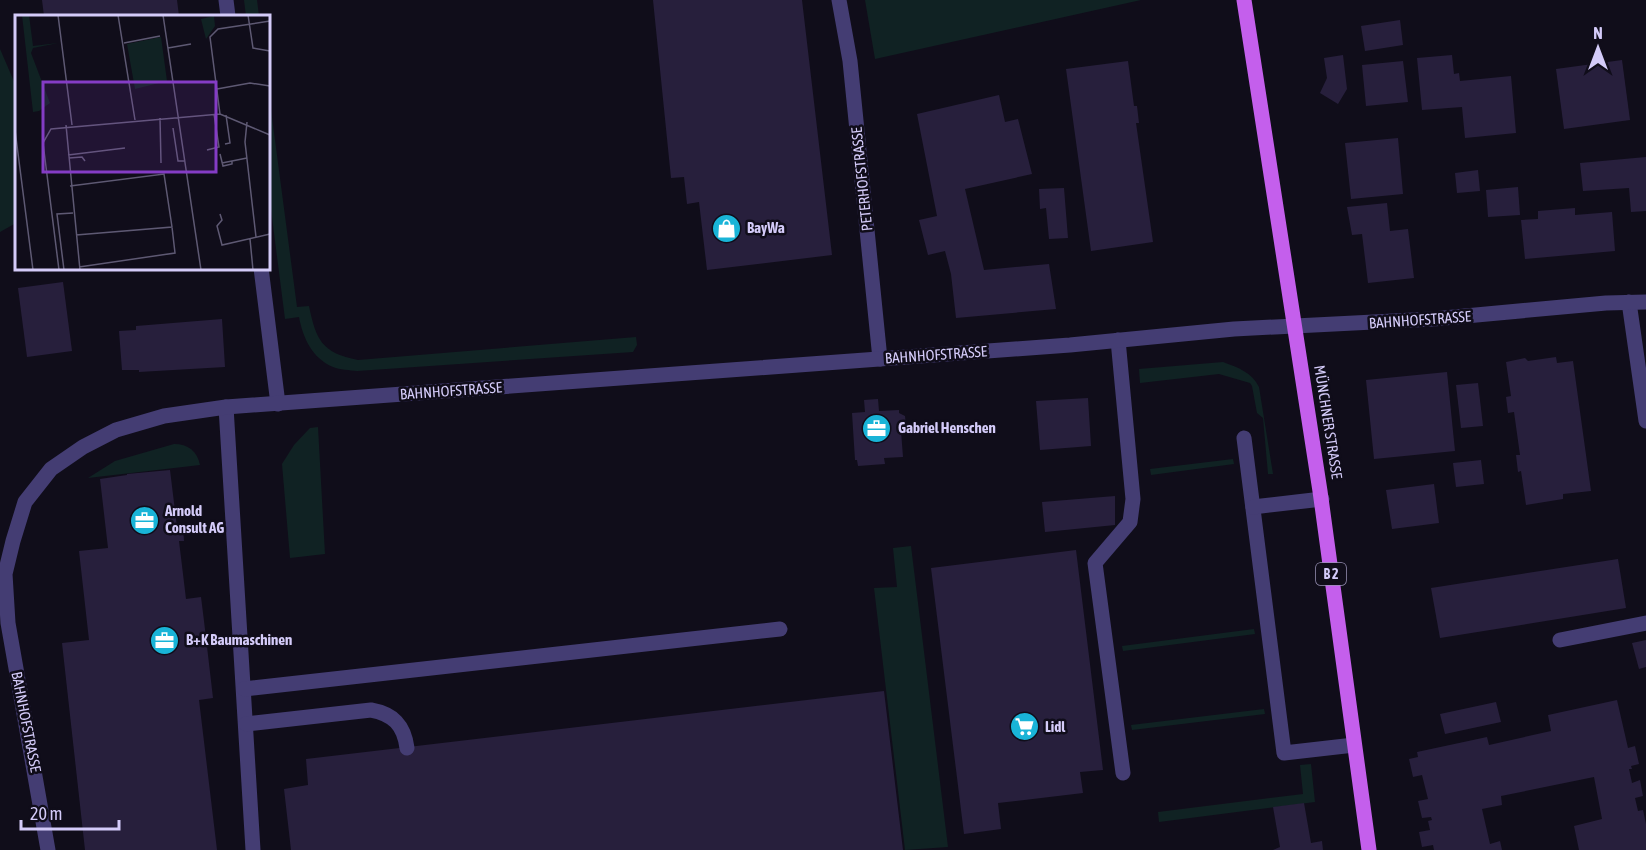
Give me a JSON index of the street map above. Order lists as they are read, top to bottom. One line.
{"streets":{"main road":["MÜNCHNER STRASSE","B 2"],"street":["PETERHOFSTRASSE","BAHNHOFSTRASSE"]},"crossings":[["PETERHOFSTRASSE","BAHNHOFSTRASSE"],["BAHNHOFSTRASSE","MÜNCHNER STRASSE"]],"places":{"shop":["BayWa"],"office":["Gabriel Henschen","Arnold Consult AG","B+K Baumaschinen"],"supermarket":["Lidl"]},"scale_bar":"20 m","north":"top"}
